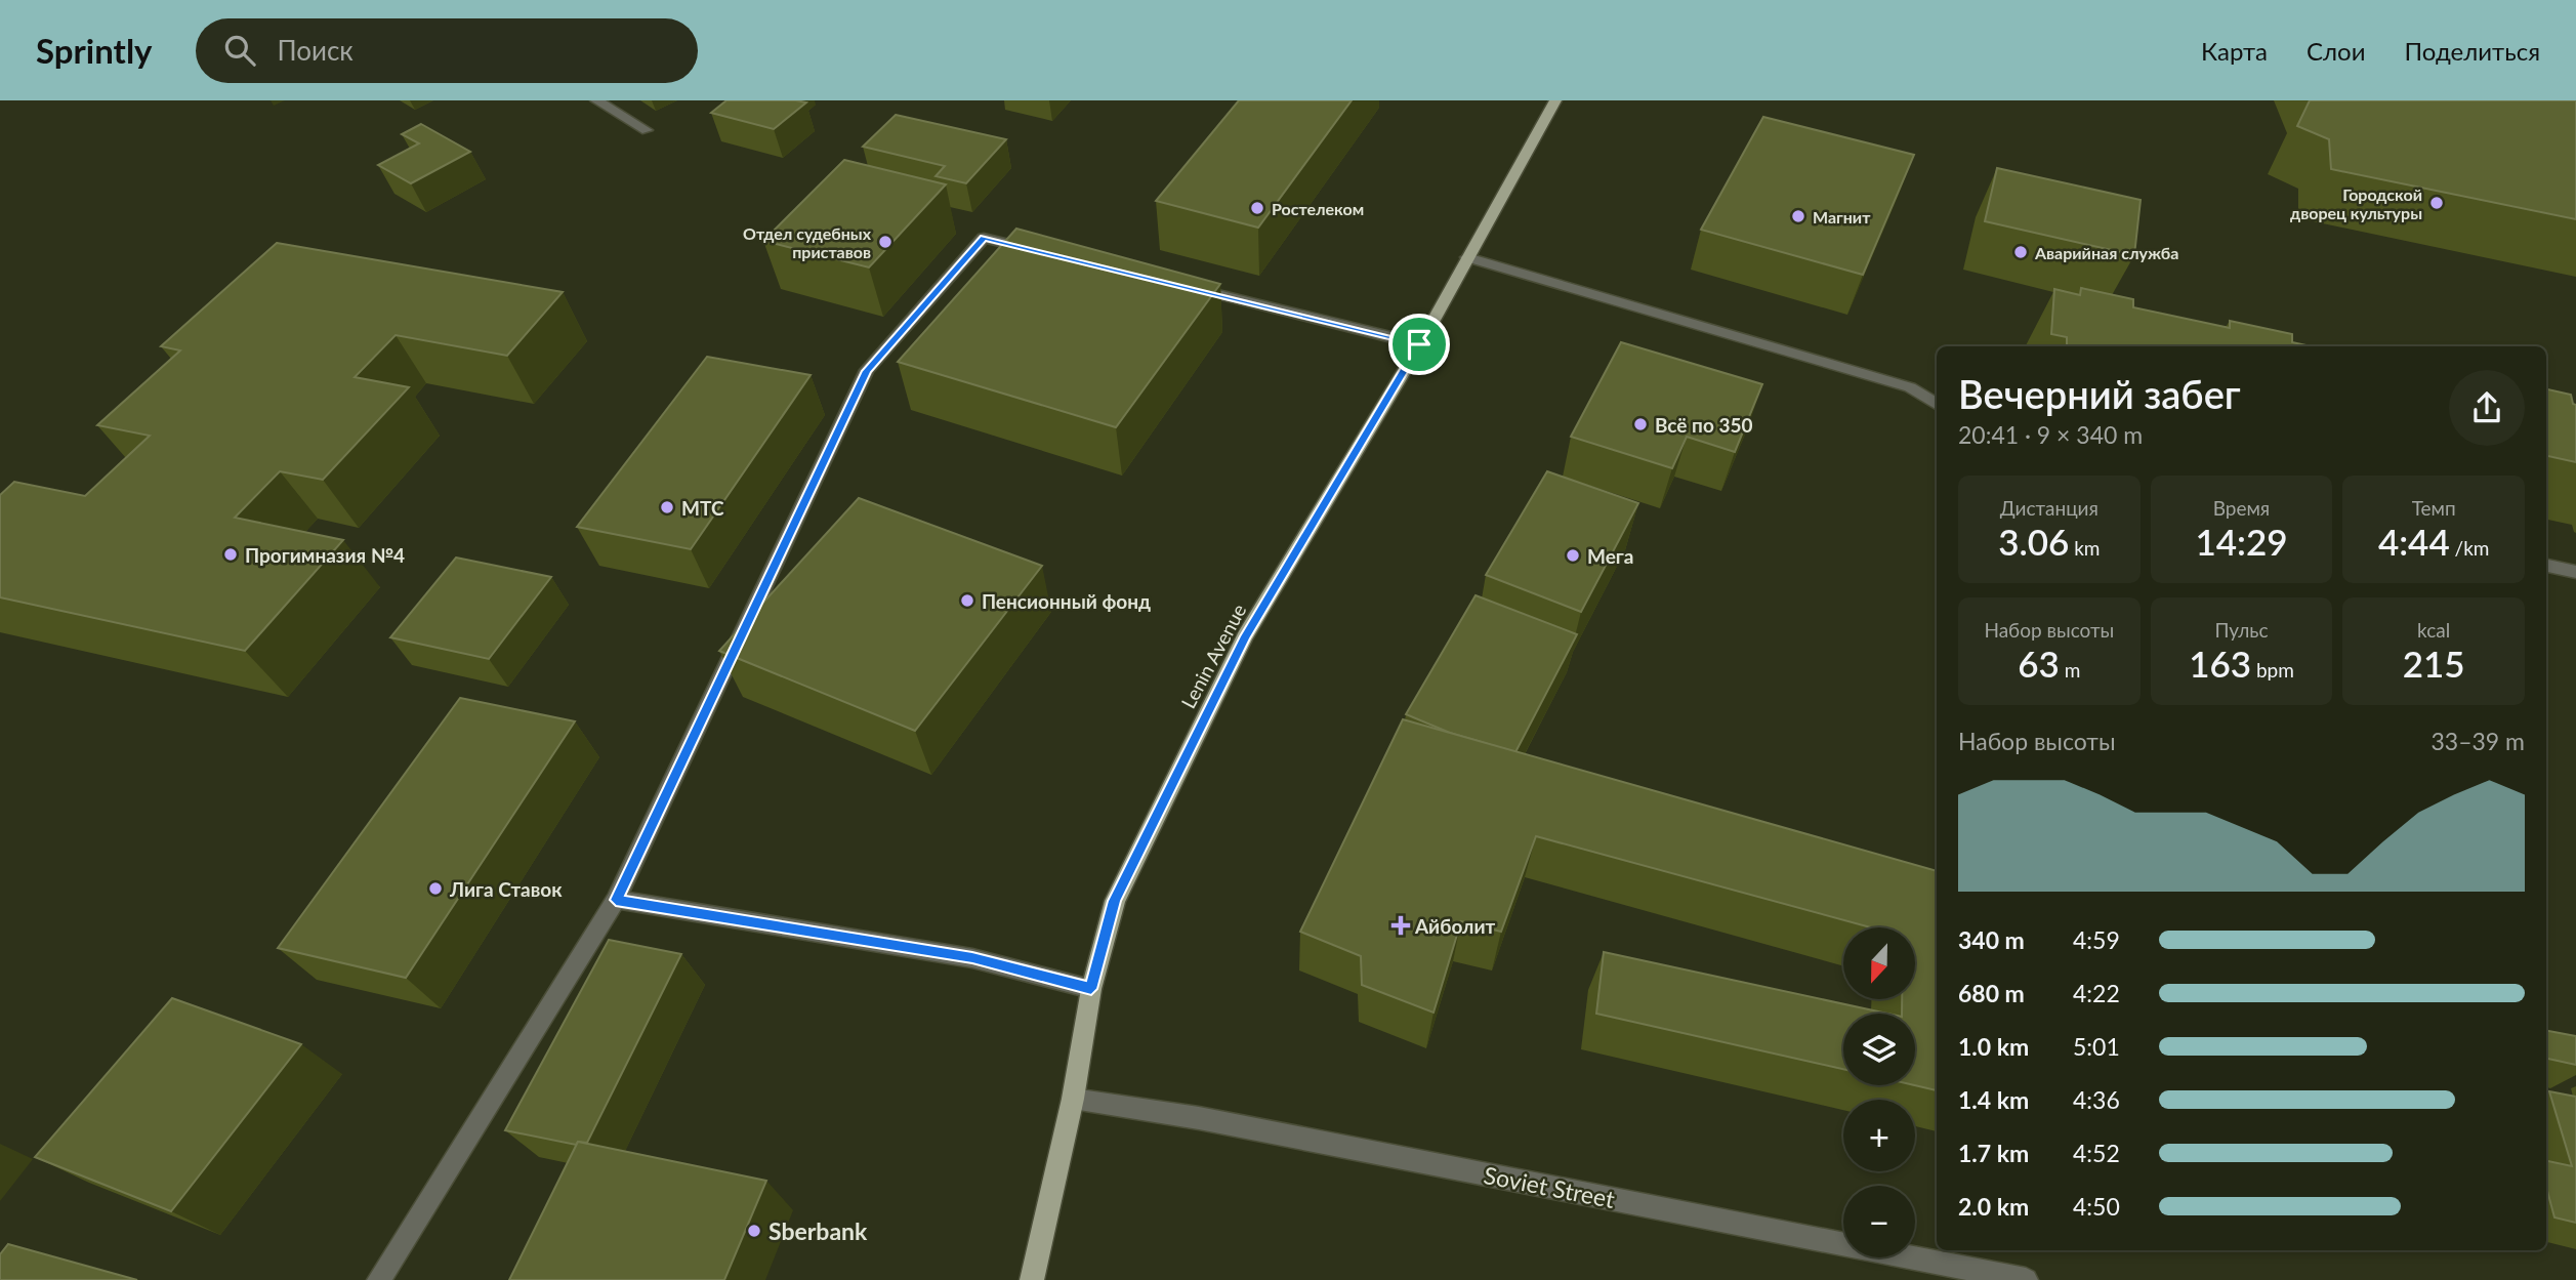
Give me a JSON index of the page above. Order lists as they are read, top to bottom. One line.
{"streets":{"main road":["Lenin Avenue"],"street":["Soviet Street"]},"crossings":[["Lenin Avenue","Soviet Street"]],"places":{"other":["Городской дворец культуры","Ростелеком","Магнит","Отдел судебных приставов","Аварийная служба","Всё по 350","МТС","Прогимназия №4","Мега","Пенсионный фонд","Лига Ставок","Sberbank"],"health":["Айболит"]},"north":"bottom","page":{"header":"Sprintly","search":"Поиск","nav":["Карта","Слои","Поделиться"],"heading":["Вечерний забег","20:41 · 9 × 340 m"],"stats":[["Дистанция","3.06 km"],["Время","14:29"],["Темп","4:44 /km"],["Набор высоты","63 m"],["Пульс","163 bpm"],["kcal","215"]],"chart":["Набор высоты","33–39 m"],"list":[{"name":"340 m","note":"4:59"},{"name":"680 m","note":"4:22"},{"name":"1.0 km","note":"5:01"},{"name":"1.4 km","note":"4:36"},{"name":"1.7 km","note":"4:52"},{"name":"2.0 km","note":"4:50"}],"map_buttons":["+","−"]}}
